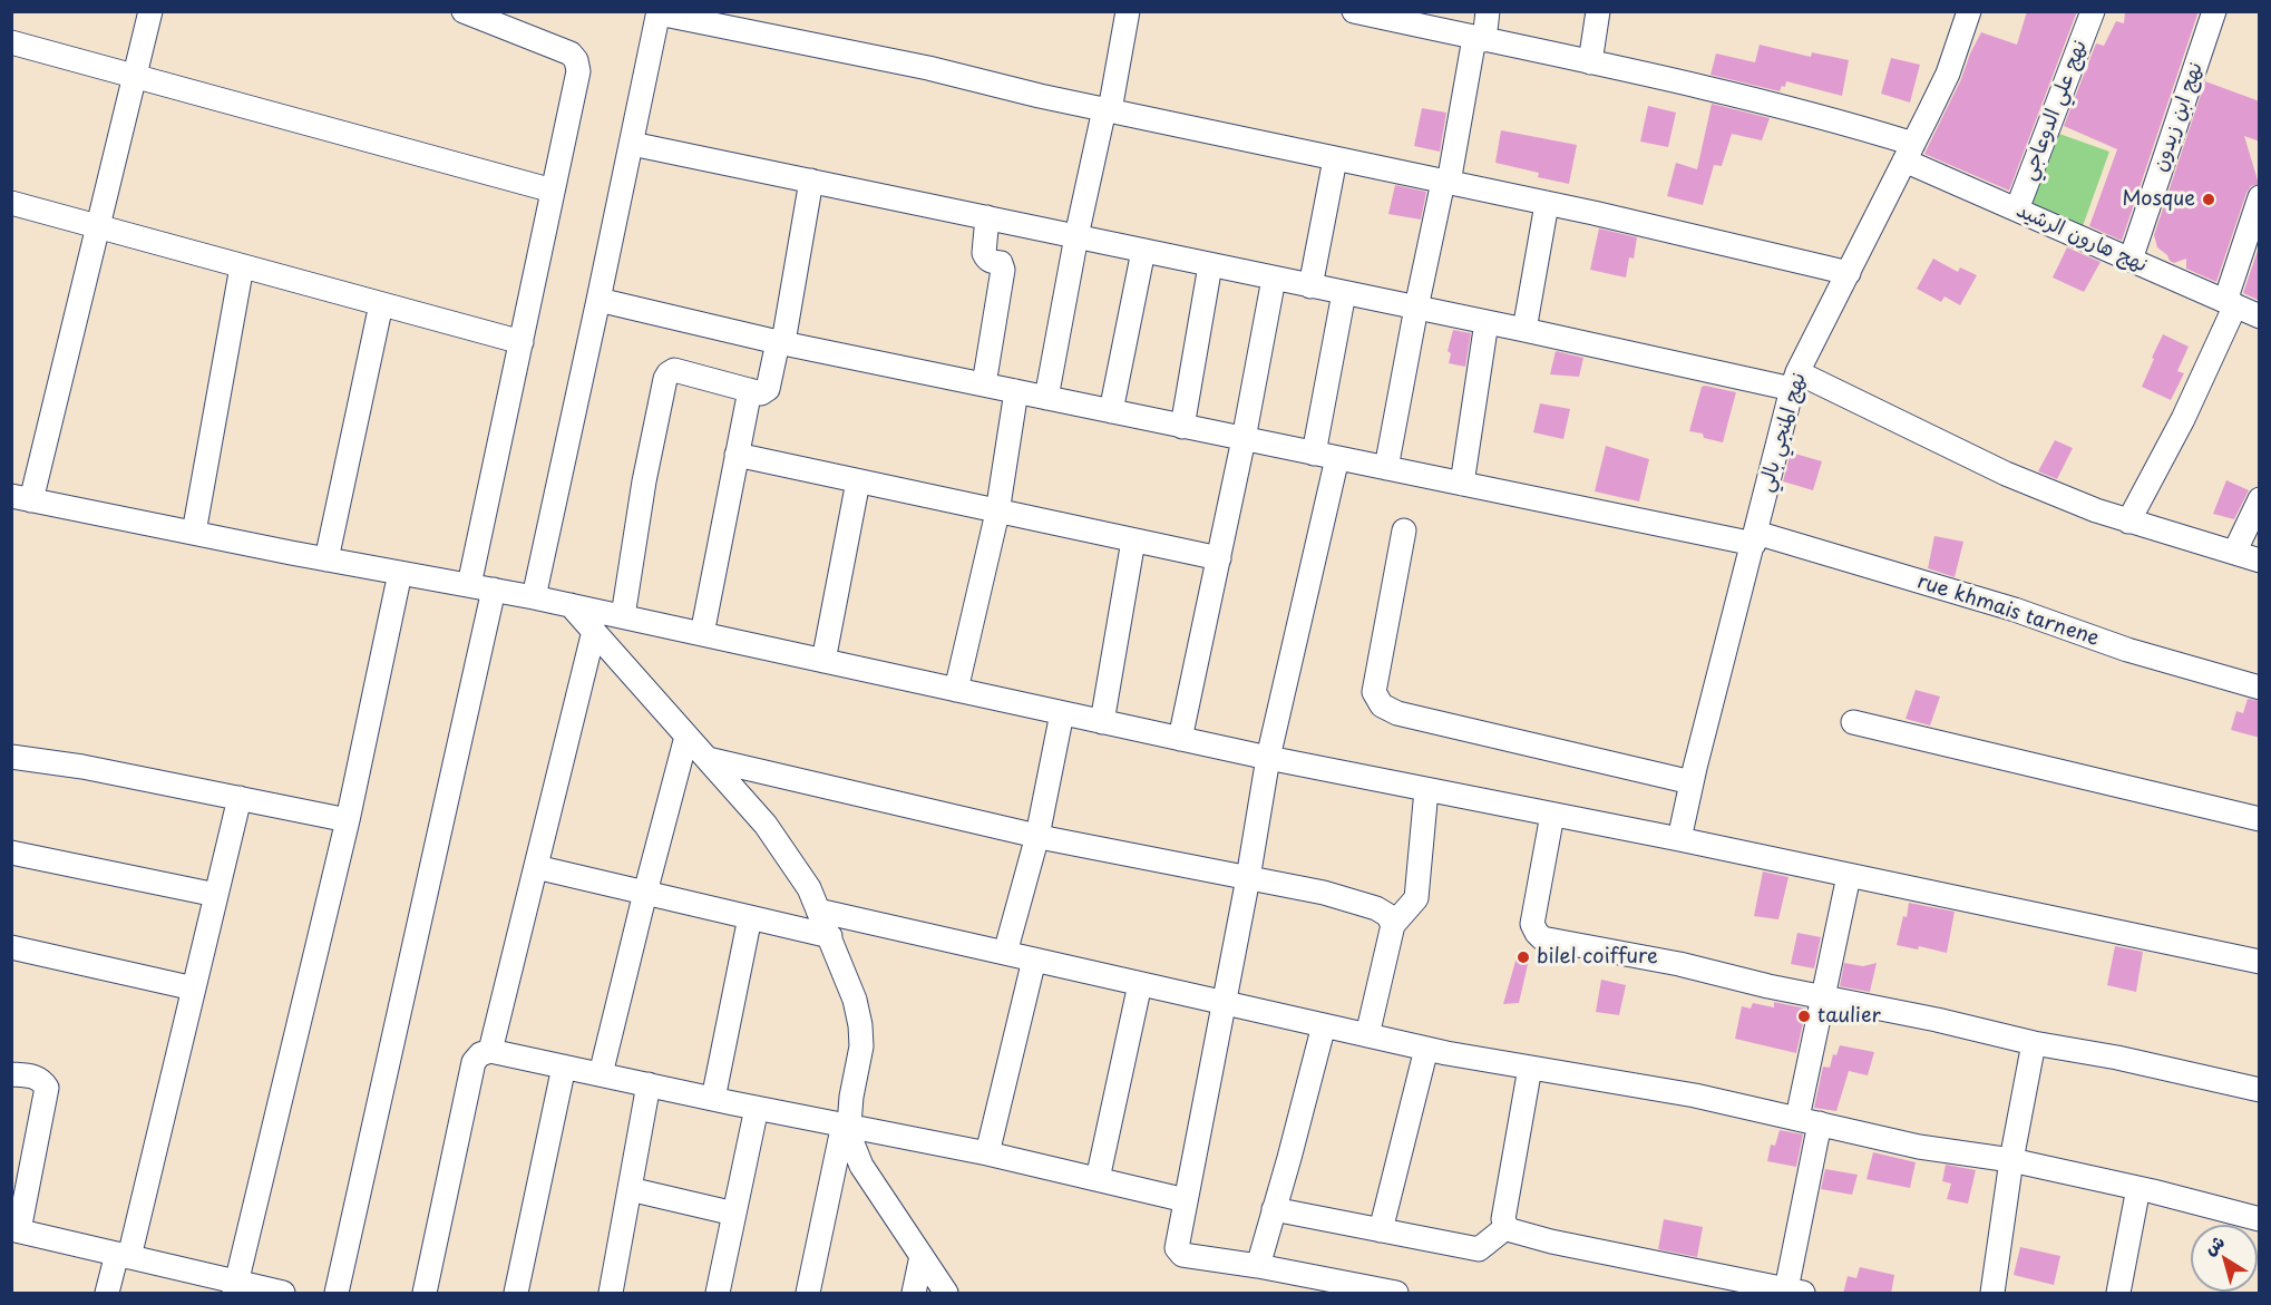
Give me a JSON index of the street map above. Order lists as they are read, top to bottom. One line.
{"streets":{"street":["نهج علي الدوعاجي","نهج ابن زيدون","نهج هارون الرشيد","نهج المنجي بالي","rue khmais tarnene"]},"crossings":[["نهج علي الدوعاجي","نهج هارون الرشيد"],["نهج ابن زيدون","نهج هارون الرشيد"],["نهج هارون الرشيد","نهج المنجي بالي"],["نهج المنجي بالي","rue khmais tarnene"]],"places":["Mosque","bilel coiffure","taulier"],"north":"top left"}
